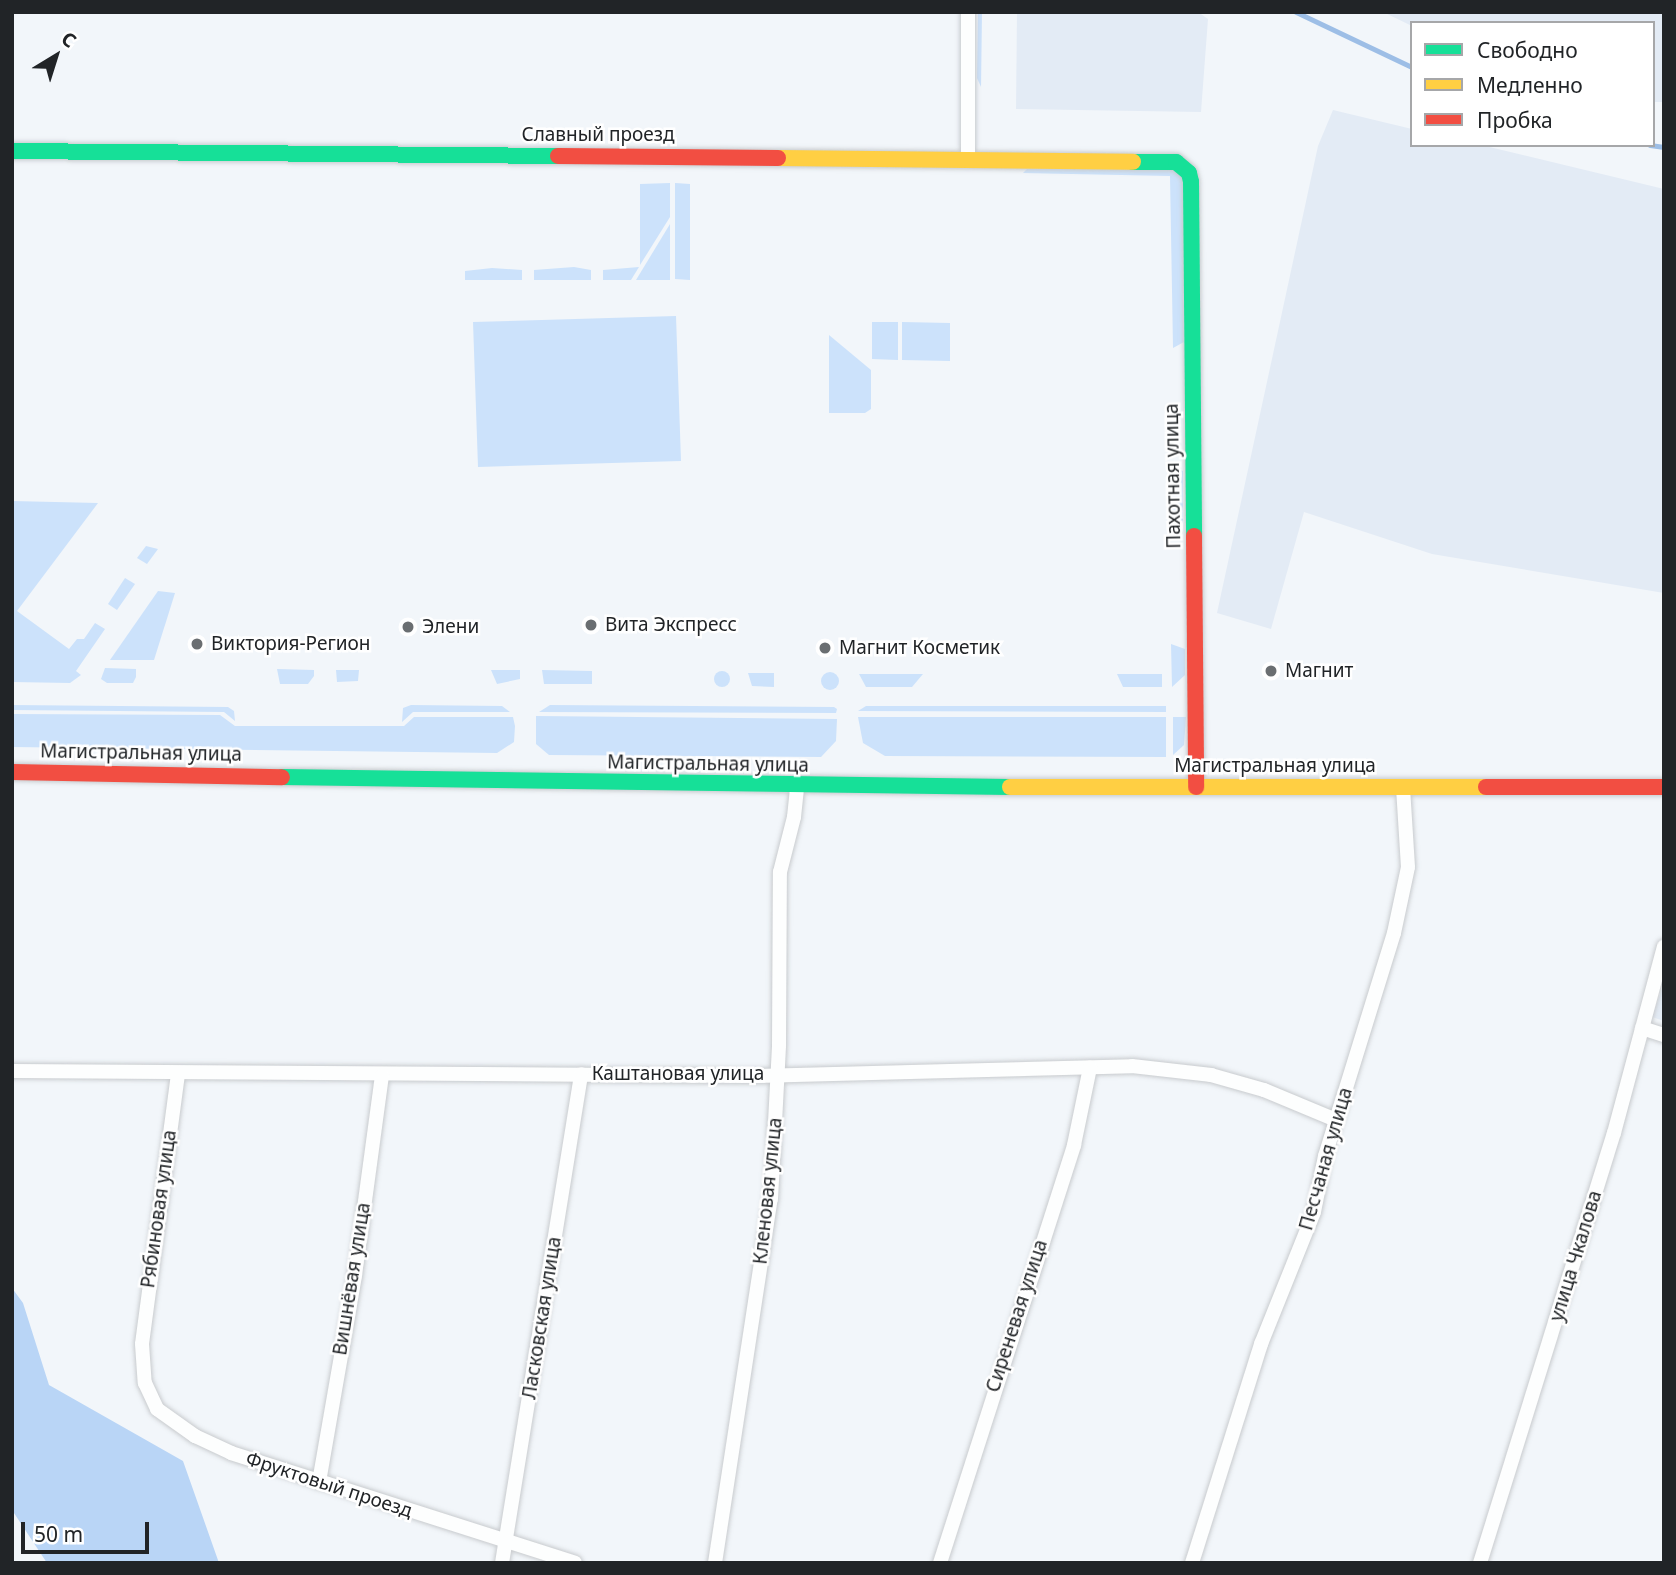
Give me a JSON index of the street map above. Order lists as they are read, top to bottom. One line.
{"streets":{"street":["Славный проезд","Пахотная улица","Магистральная улица","Каштановая улица","Песчаная улица","Кленовая улица","Рябиновая улица","улица Чкалова","Вишнёвая улица","Сиреневая улица","Ласковская улица","Фруктовый проезд"]},"crossings":[["Славный проезд","Пахотная улица"],["Пахотная улица","Магистральная улица"],["Магистральная улица","Песчаная улица"],["Магистральная улица","Кленовая улица"],["Каштановая улица","Песчаная улица"],["Каштановая улица","Кленовая улица"],["Каштановая улица","Рябиновая улица"],["Каштановая улица","Вишнёвая улица"],["Каштановая улица","Сиреневая улица"],["Каштановая улица","Ласковская улица"],["Рябиновая улица","Фруктовый проезд"],["Вишнёвая улица","Фруктовый проезд"],["Ласковская улица","Фруктовый проезд"]],"places":["Вита Экспресс","Элени","Виктория-Регион","Магнит Косметик","Магнит"],"legend":["Свободно","Медленно","Пробка"],"scale_bar":"50 m","north":"top right"}
